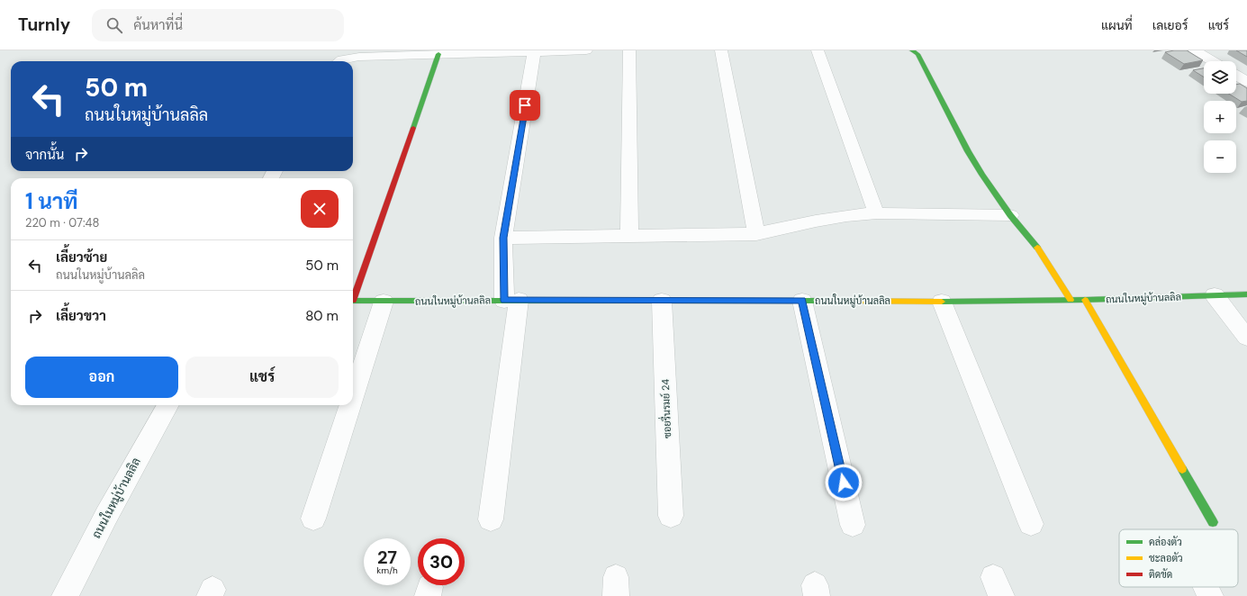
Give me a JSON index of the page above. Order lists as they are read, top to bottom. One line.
{"streets":{"street":["ถนนในหมู่บ้านลลิล","ซอยรื่นรมย์ 24"]},"crossings":[["ถนนในหมู่บ้านลลิล","ซอยรื่นรมย์ 24"]],"legend":["คล่องตัว","ชะลอตัว","ติดขัด"],"page":{"header":"Turnly","search":"ค้นหาที่นี่","nav":["แผนที่","เลเยอร์","แชร์"],"map_buttons":["+","−"],"turn":["50 m","ถนนในหมู่บ้านลลิล"],"then":"จากนั้น","heading":["1 นาที","220 m · 07:48"],"list":[{"name":"เลี้ยวซ้าย","note":"ถนนในหมู่บ้านลลิล","value":"50 m"},{"name":"เลี้ยวขวา","value":"80 m"}],"buttons":["ออก","แชร์"],"speed":"27 km/h","limit":"30"}}
